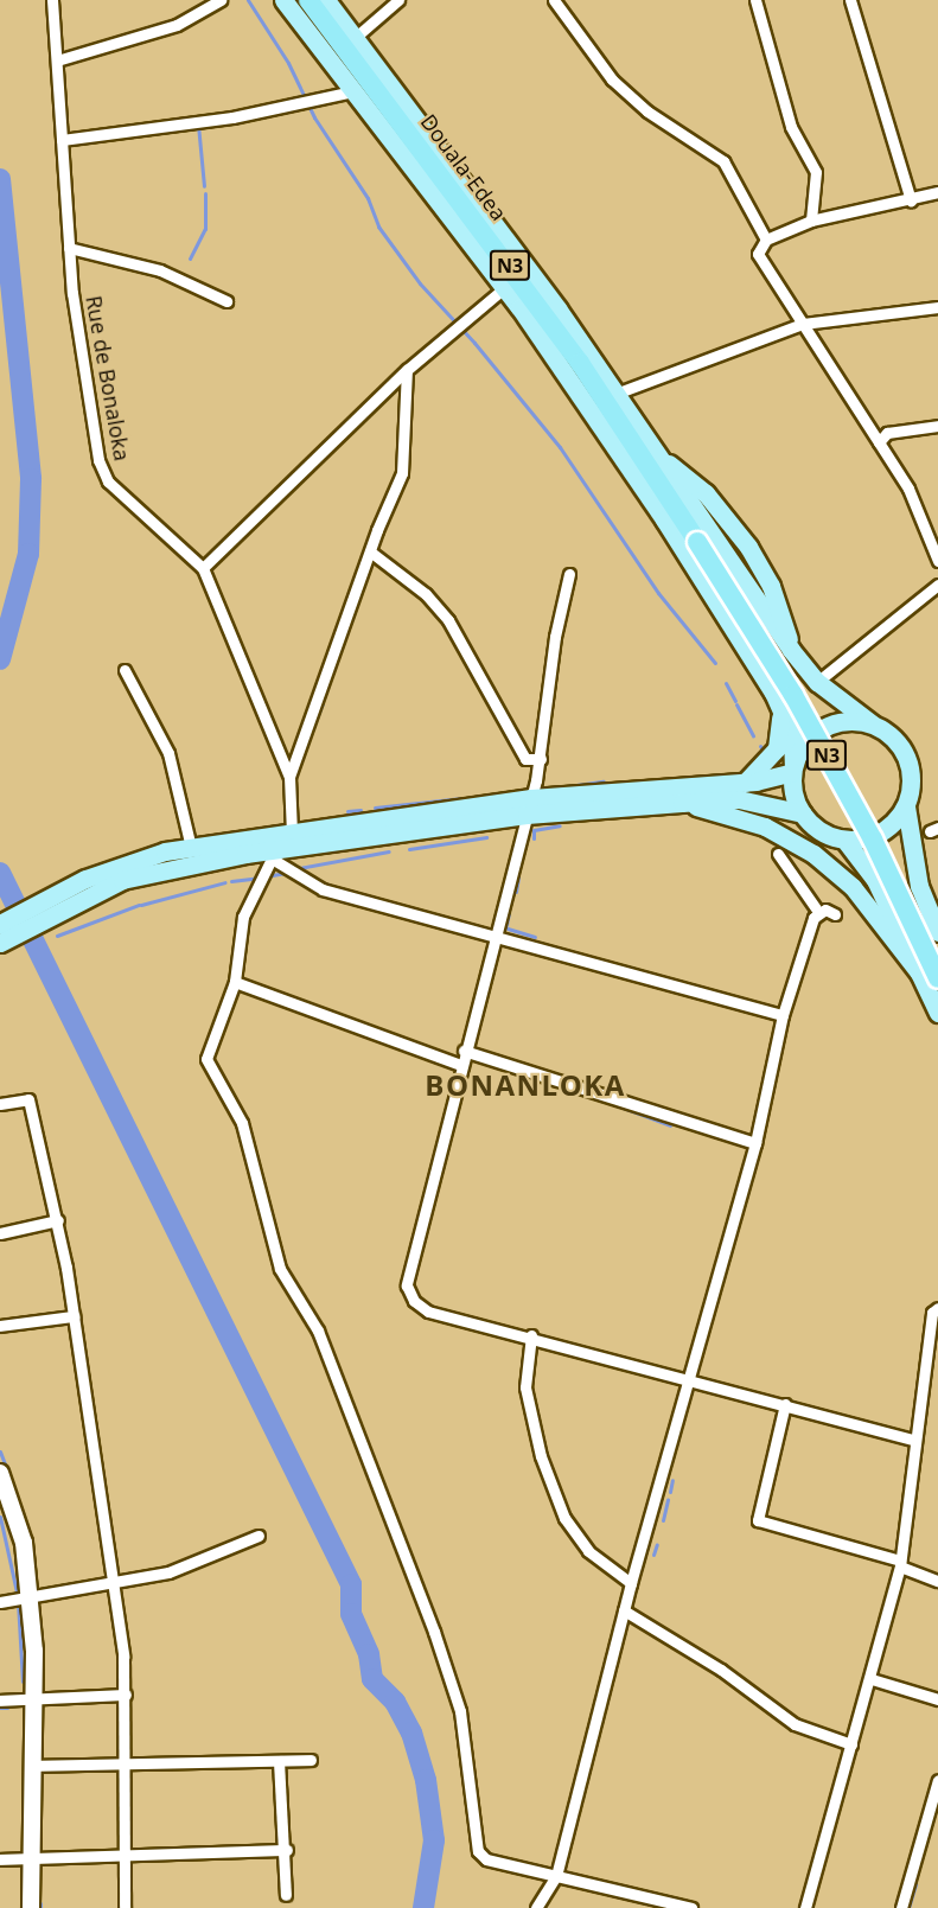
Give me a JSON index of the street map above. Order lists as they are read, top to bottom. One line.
{"streets":{"highway":["Douala-Edea","N3"],"street":["Rue de Bonaloka"]},"districts":["BONANLOKA"]}
